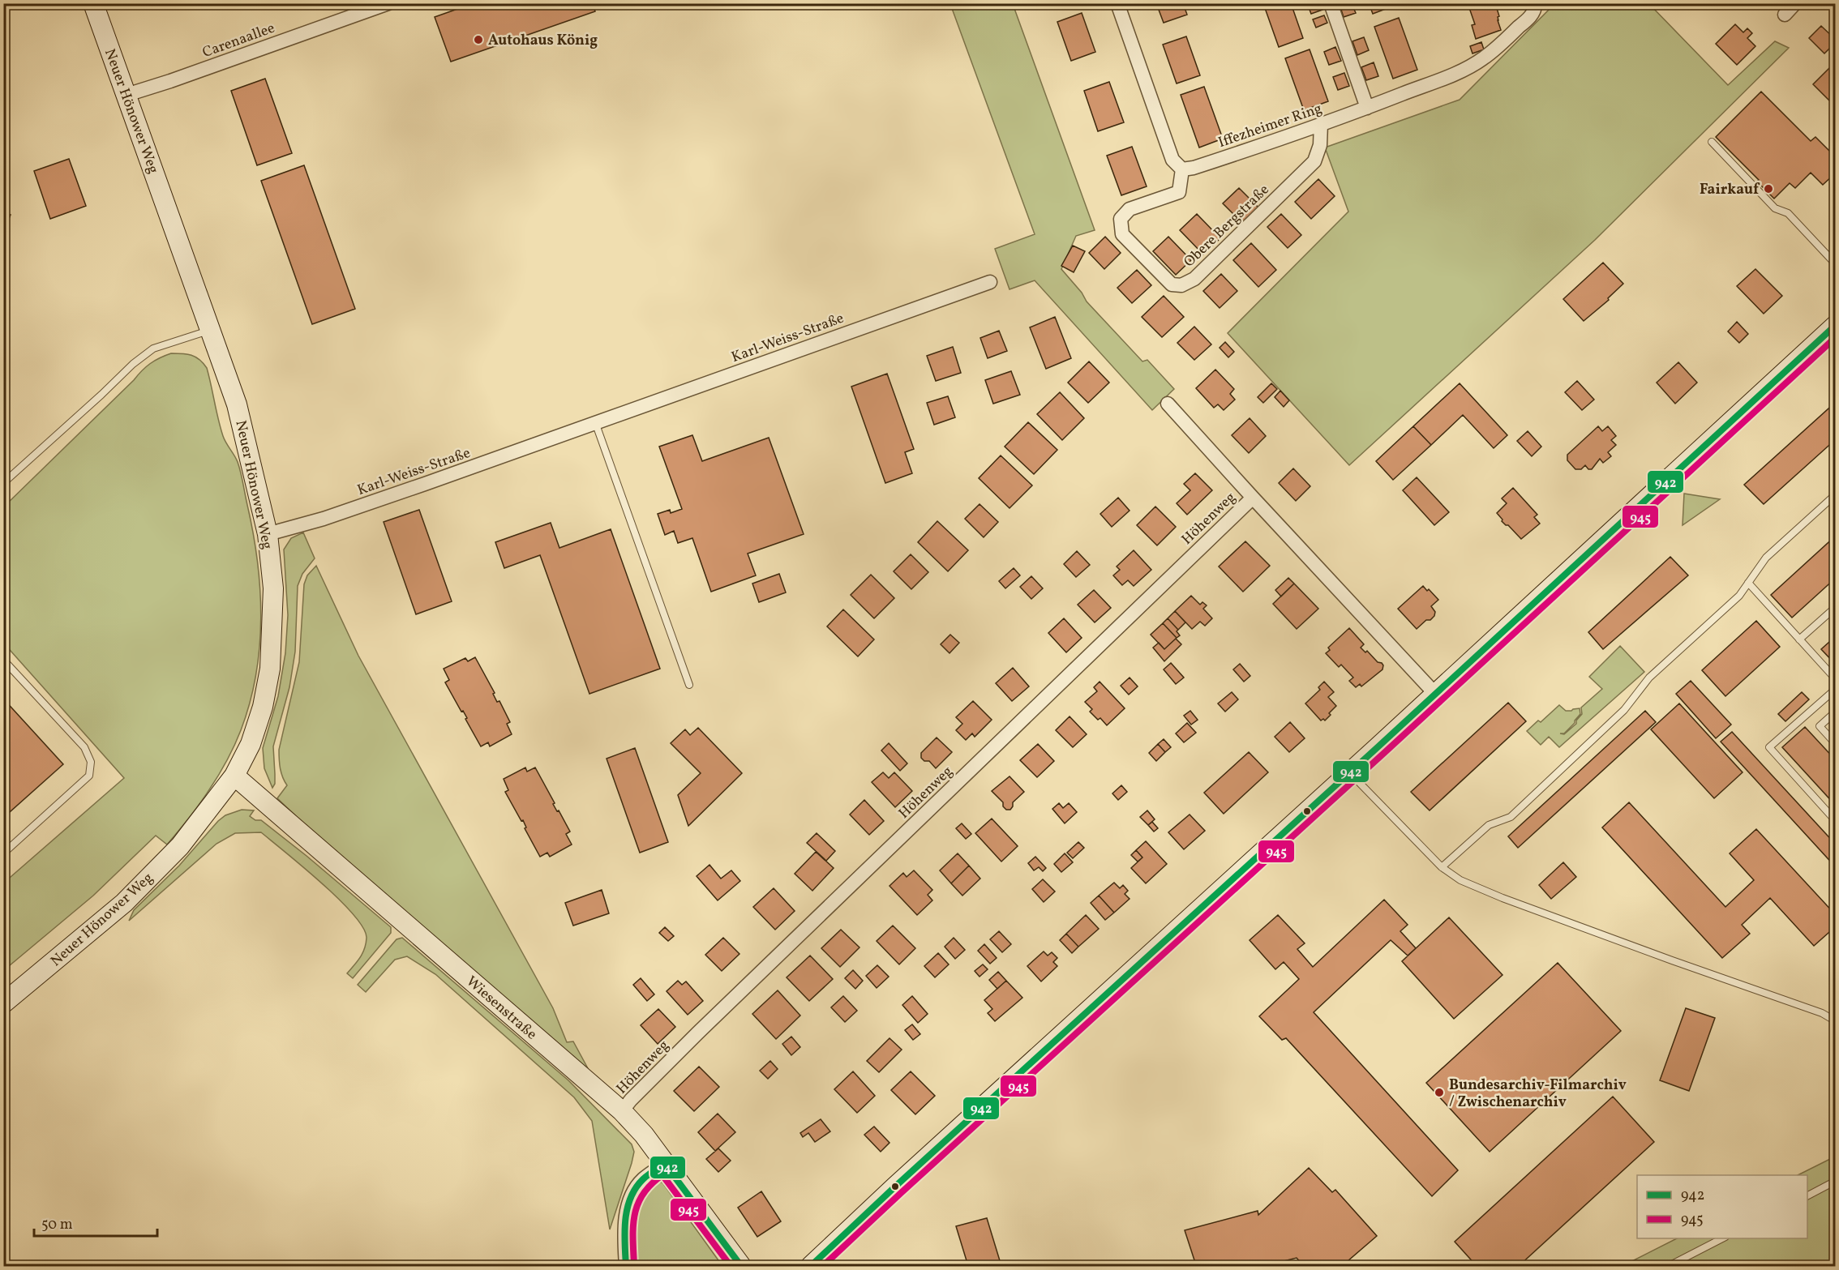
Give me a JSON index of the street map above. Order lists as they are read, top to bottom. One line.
{"streets":{"street":["Carenaallee","Neuer Hönower Weg","Iffezheimer Ring","Obere Bergstraße","Karl-Weiss-Straße","Höhenweg","Wiesenstraße"]},"crossings":[["Carenaallee","Neuer Hönower Weg"],["Neuer Hönower Weg","Karl-Weiss-Straße"],["Neuer Hönower Weg","Wiesenstraße"],["Iffezheimer Ring","Obere Bergstraße"],["Höhenweg","Wiesenstraße"]],"places":["Autohaus König","Fairkauf","Bundesarchiv-Filmarchiv / Zwischenarchiv"],"lines":["transit line 942","transit line 945"],"legend":["942","945"],"scale_bar":"50 m"}
